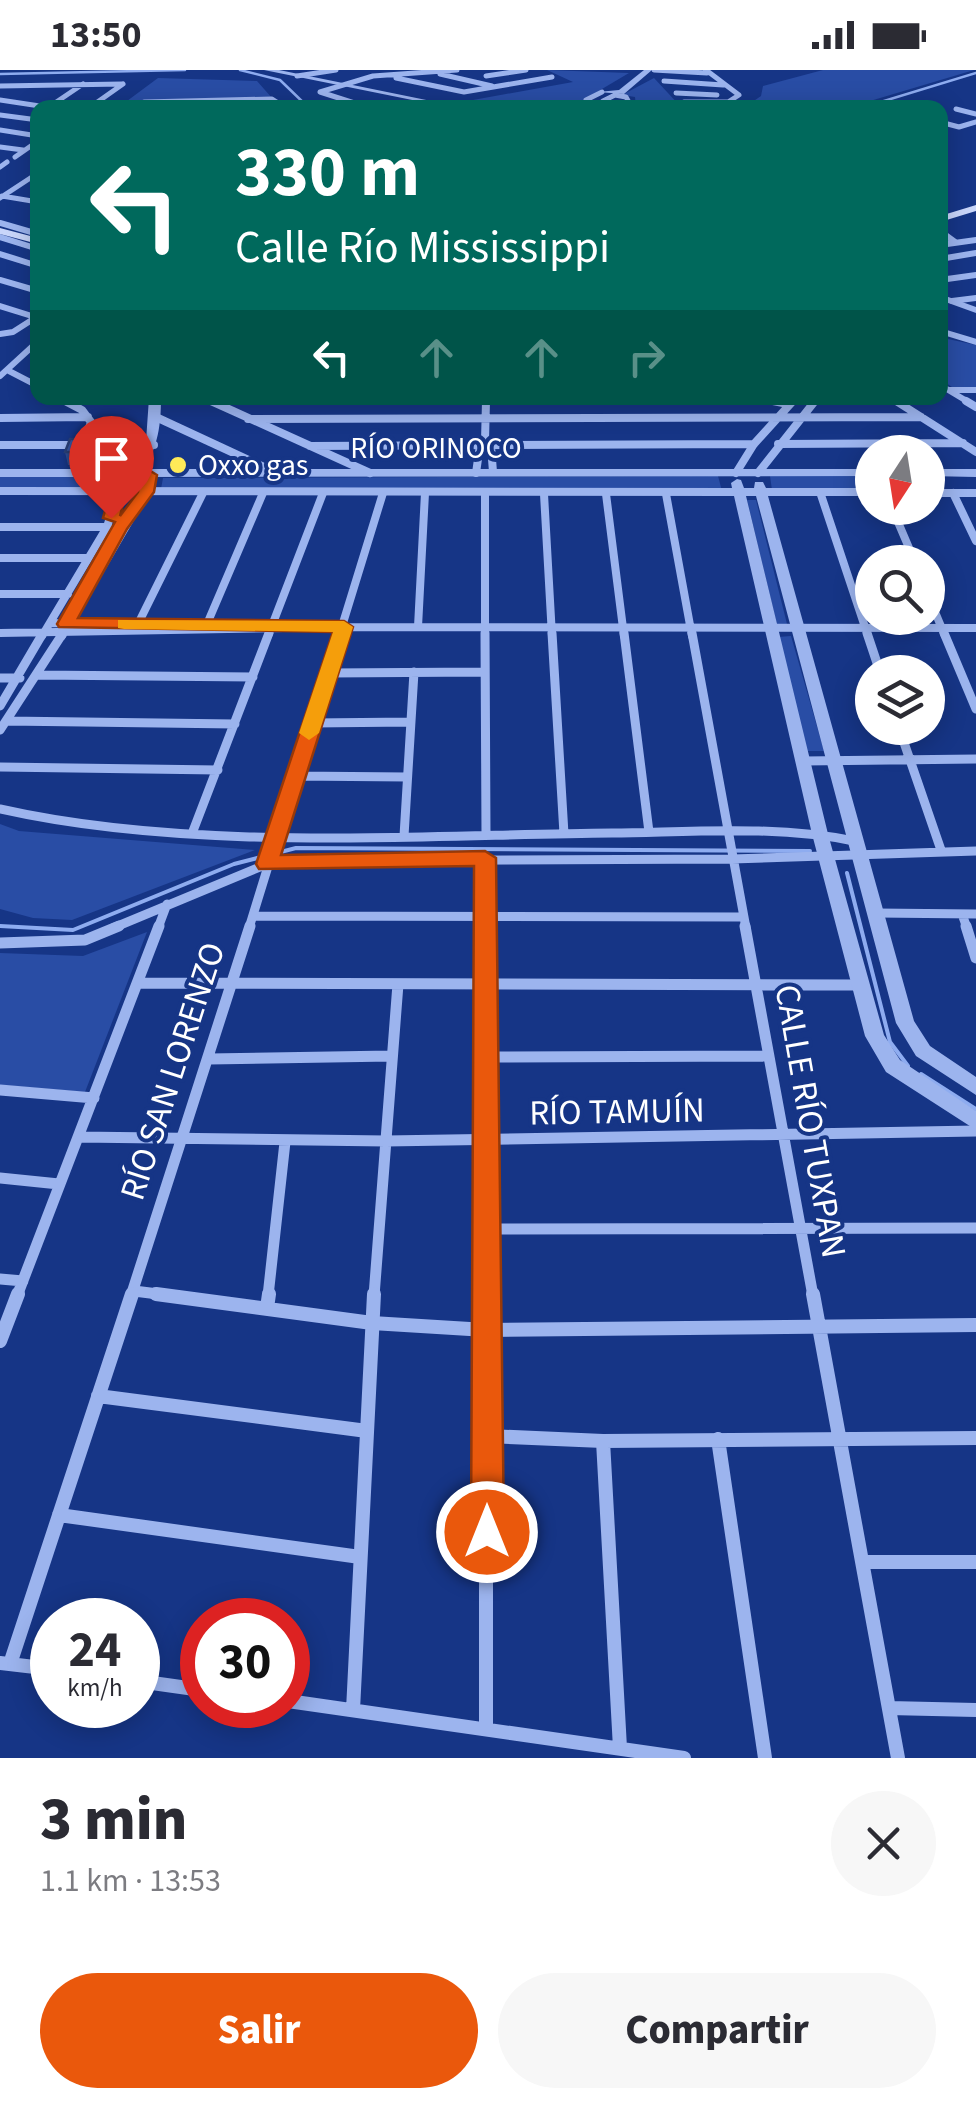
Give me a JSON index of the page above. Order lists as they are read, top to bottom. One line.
{"streets":{"street":["RÍO ORINOCO","RÍO SAN LORENZO","RÍO TAMUÍN","CALLE RÍO TUXPAN"]},"crossings":[["RÍO ORINOCO","RÍO SAN LORENZO"],["RÍO ORINOCO","CALLE RÍO TUXPAN"],["RÍO SAN LORENZO","RÍO TAMUÍN"],["RÍO TAMUÍN","CALLE RÍO TUXPAN"]],"places":["Oxxo gas"],"north":"bottom","page":{"status":"13:50","turn":["330 m","Calle Río Mississippi"],"speed":"24 km/h","limit":"30","heading":["3 min","1.1 km · 13:53"],"buttons":["Salir","Compartir"]}}
